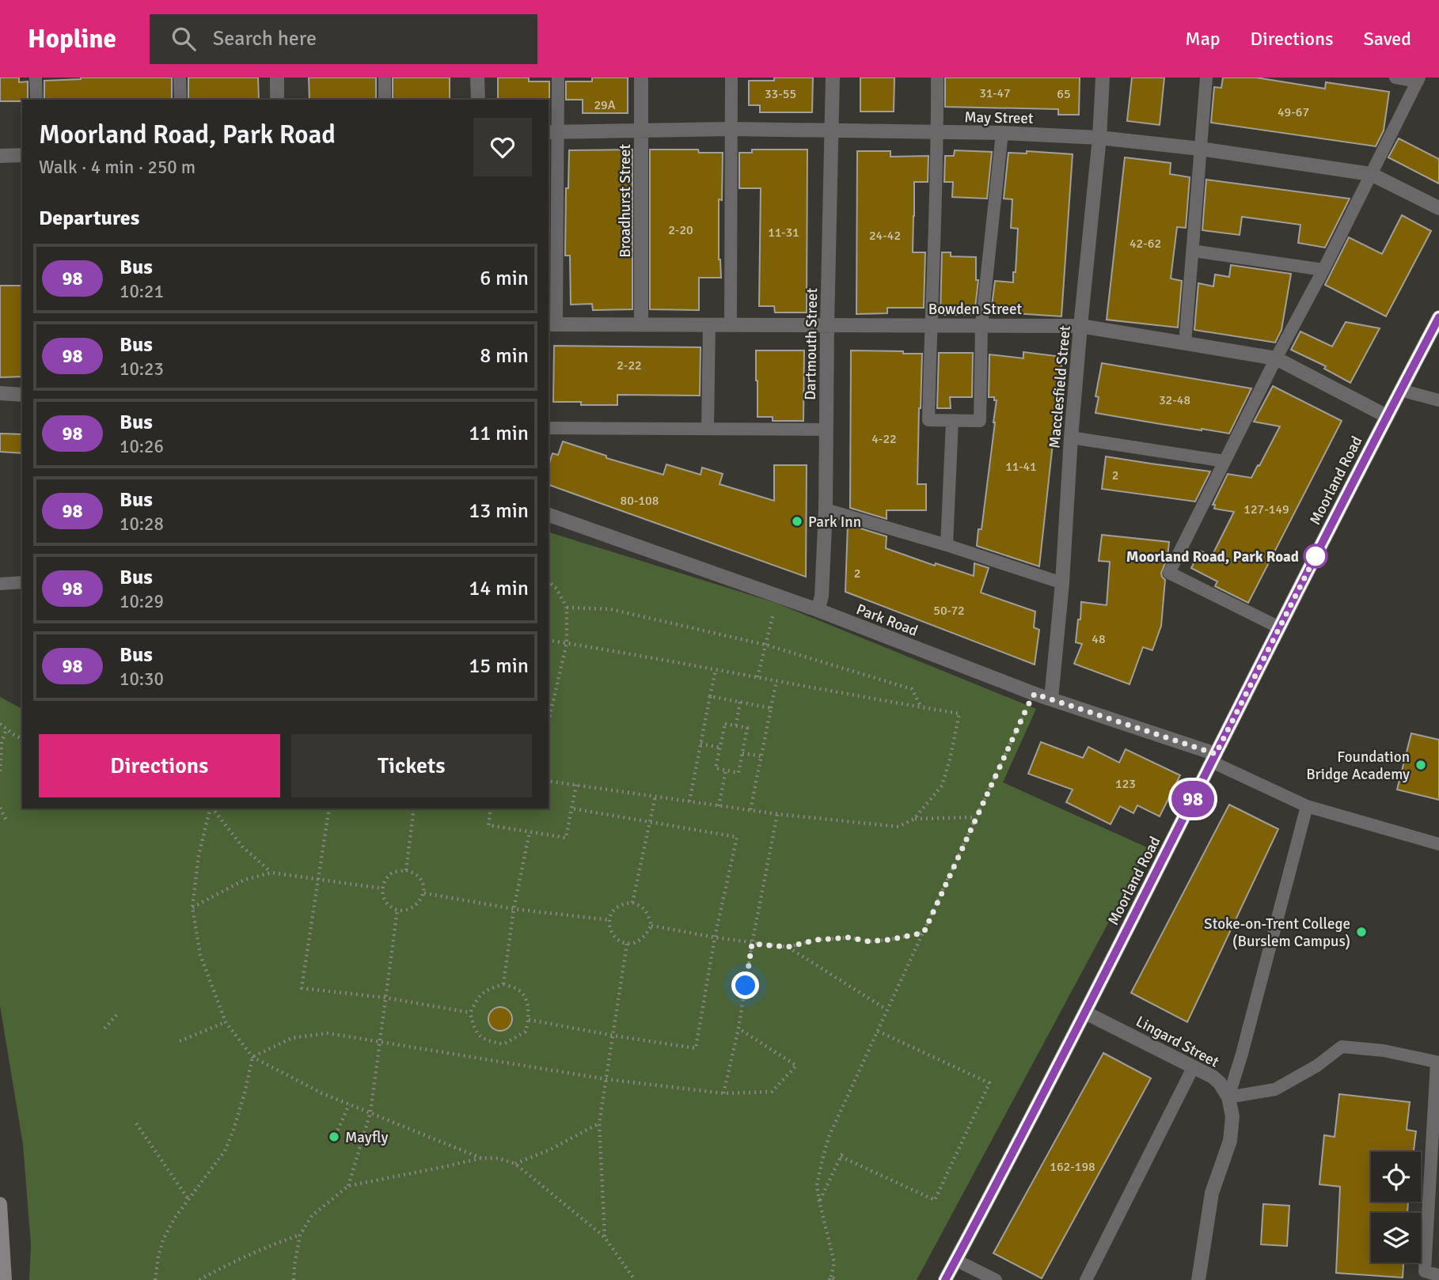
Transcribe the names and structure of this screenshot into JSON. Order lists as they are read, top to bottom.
{
  "streets": {
    "main road": ["Moorland Road"],
    "street": [
      "May Street",
      "Broadhurst Street",
      "Bowden Street",
      "Dartmouth Street",
      "Macclesfield Street",
      "Park Road",
      "Lingard Street"
    ]
  },
  "crossings": [
    ["May Street", "Broadhurst Street"],
    ["May Street", "Dartmouth Street"],
    ["May Street", "Macclesfield Street"],
    ["Broadhurst Street", "Bowden Street"],
    ["Bowden Street", "Dartmouth Street"],
    ["Bowden Street", "Macclesfield Street"],
    ["Bowden Street", "Moorland Road"],
    ["Dartmouth Street", "Park Road"],
    ["Macclesfield Street", "Park Road"],
    ["Moorland Road", "Park Road"],
    ["Moorland Road", "Lingard Street"]
  ],
  "places": [
    "Park Inn",
    "Moorland Road, Park Road",
    "Foundation Bridge Academy",
    "Stoke-on-Trent College (Burslem Campus)",
    "Mayfly"
  ],
  "lines": ["bus line 98"],
  "house_numbers": [
    "31-47",
    "33-55",
    "65",
    "29A",
    "49-67",
    "2-20",
    "11-31",
    "24-42",
    "42-62",
    "2-22",
    "32-48",
    "4-22",
    "11-41",
    "2",
    "80-108",
    "127-149",
    "2",
    "50-72",
    "48",
    "123",
    "162-198"
  ],
  "page": {
    "header": "Hopline",
    "search": "Search here",
    "nav": ["Map", "Directions", "Saved"],
    "on_map": "98",
    "heading": [
      ["Moorland Road, Park Road", "Walk · 4 min · 250 m"],
      "Departures"
    ],
    "list": [
      {
        "mark": "98",
        "name": "Bus",
        "note": "10:21",
        "value": "6 min"
      },
      {
        "mark": "98",
        "name": "Bus",
        "note": "10:23",
        "value": "8 min"
      },
      {
        "mark": "98",
        "name": "Bus",
        "note": "10:26",
        "value": "11 min"
      },
      {
        "mark": "98",
        "name": "Bus",
        "note": "10:28",
        "value": "13 min"
      },
      {
        "mark": "98",
        "name": "Bus",
        "note": "10:29",
        "value": "14 min"
      },
      {
        "mark": "98",
        "name": "Bus",
        "note": "10:30",
        "value": "15 min"
      }
    ],
    "buttons": ["Directions", "Tickets"]
  }
}
